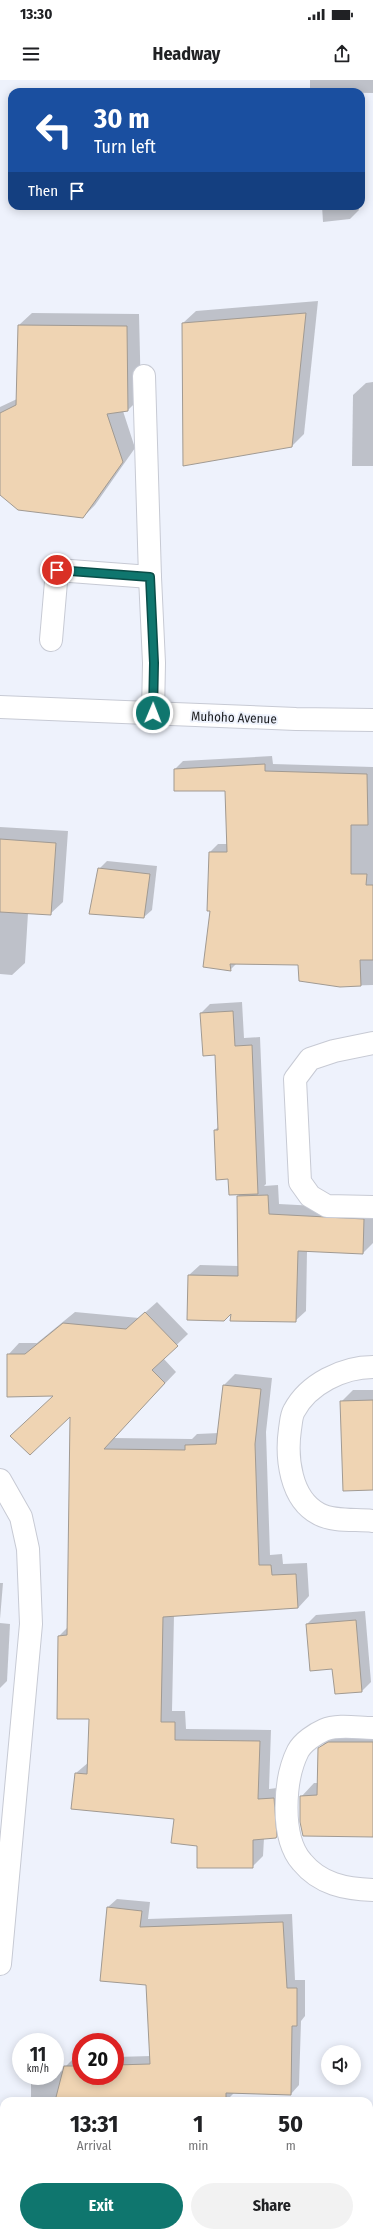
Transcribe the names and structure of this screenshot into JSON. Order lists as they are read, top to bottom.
{
  "streets": {
    "street": ["Muhoho Avenue"]
  },
  "page": {
    "status": "13:30",
    "header": "Headway",
    "turn": ["30 m", "Turn left"],
    "then": "Then",
    "speed": "11 km/h",
    "limit": "20",
    "eta": [
      "13:31",
      "Arrival",
      "1",
      "min",
      "50",
      "m"
    ],
    "buttons": ["Exit", "Share"]
  }
}
